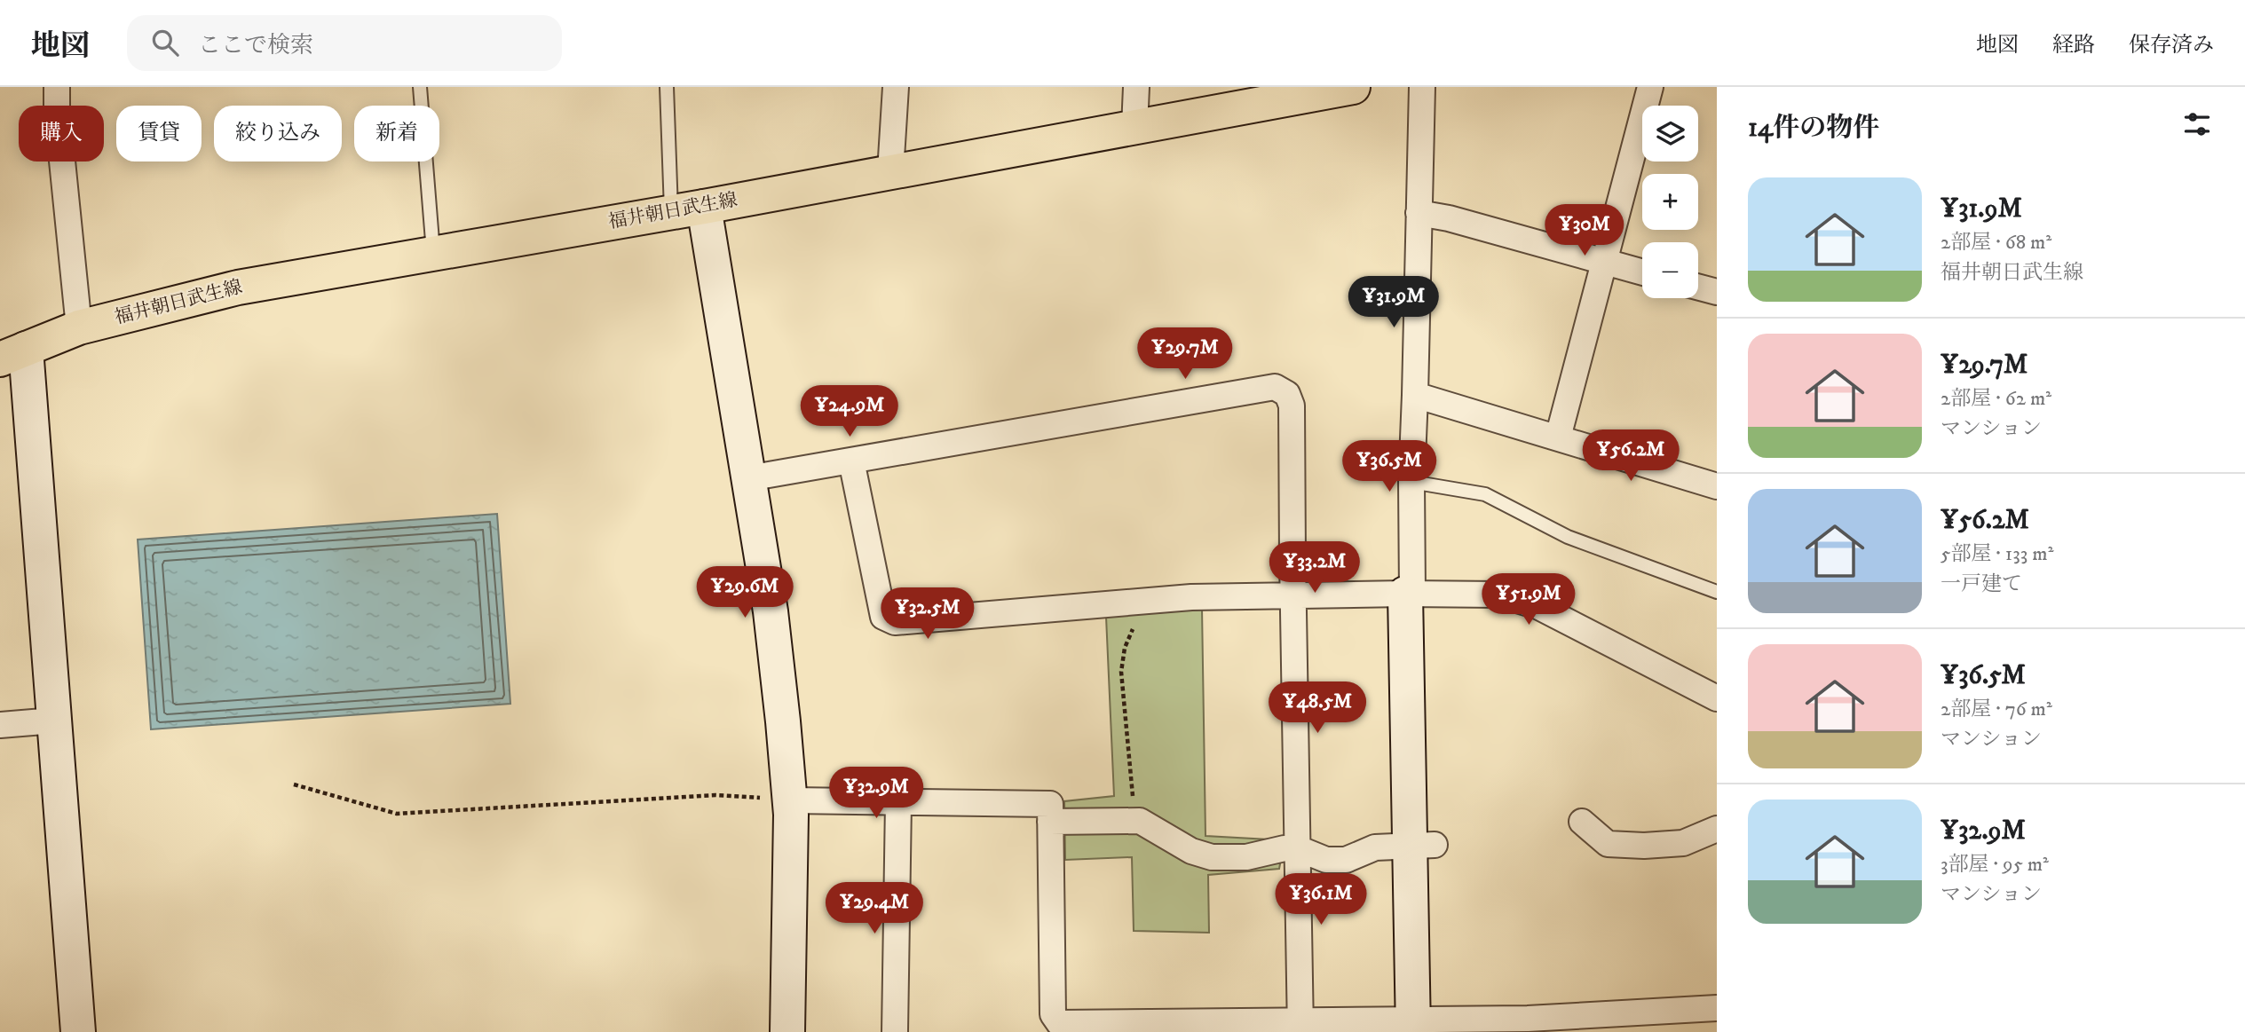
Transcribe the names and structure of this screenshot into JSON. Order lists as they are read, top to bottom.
{
  "streets": {
    "main road": ["福井朝日武生線"]
  },
  "page": {
    "header": "地図",
    "search": "ここで検索",
    "nav": ["地図", "経路", "保存済み"],
    "heading": "14件の物件",
    "map_buttons": ["+", "−"],
    "chip": [
      "購入",
      "賃貸",
      "絞り込み",
      "新着"
    ],
    "list": [
      {
        "name": "¥31.9M",
        "note": "2部屋 · 68 m² · 福井朝日武生線"
      },
      {
        "name": "¥29.7M",
        "note": "2部屋 · 62 m² · マンション"
      },
      {
        "name": "¥56.2M",
        "note": "5部屋 · 133 m² · 一戸建て"
      },
      {
        "name": "¥36.5M",
        "note": "2部屋 · 76 m² · マンション"
      },
      {
        "name": "¥32.9M",
        "note": "3部屋 · 95 m² · マンション"
      }
    ],
    "price": [
      "¥30M",
      "¥31.9M",
      "¥29.7M",
      "¥24.9M",
      "¥56.2M",
      "¥36.5M",
      "¥33.2M",
      "¥29.6M",
      "¥51.9M",
      "¥32.5M",
      "¥48.5M",
      "¥32.9M",
      "¥36.1M",
      "¥29.4M"
    ]
  }
}
